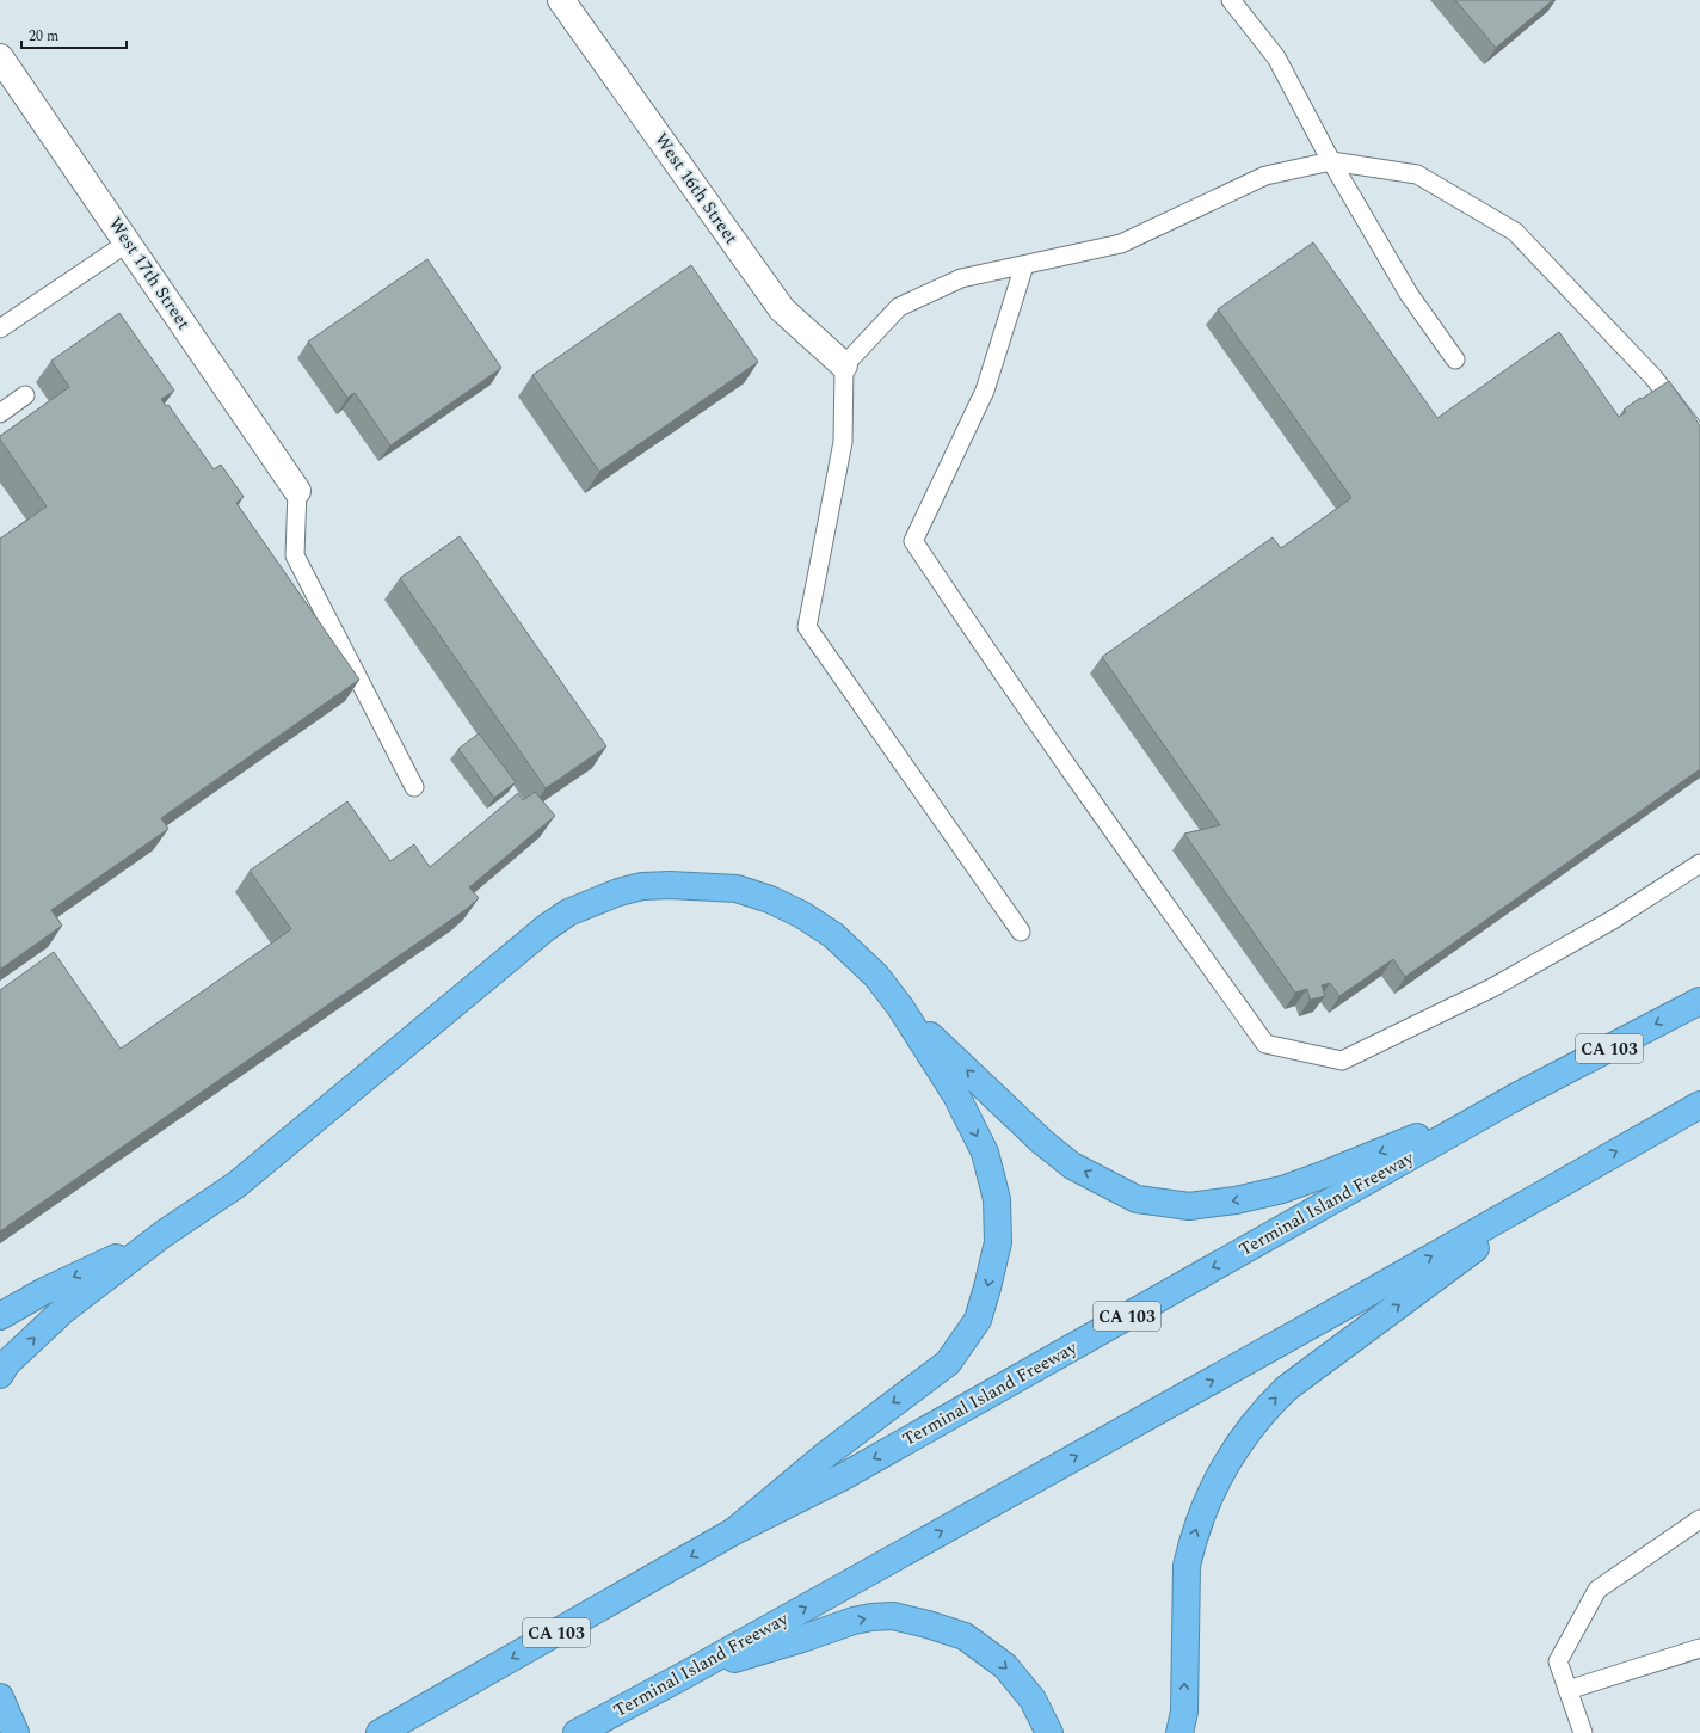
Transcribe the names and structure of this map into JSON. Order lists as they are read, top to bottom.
{
  "streets": {
    "highway": ["CA 103", "Terminal Island Freeway"],
    "street": ["West 16th Street", "West 17th Street"]
  },
  "scale_bar": "20 m"
}
